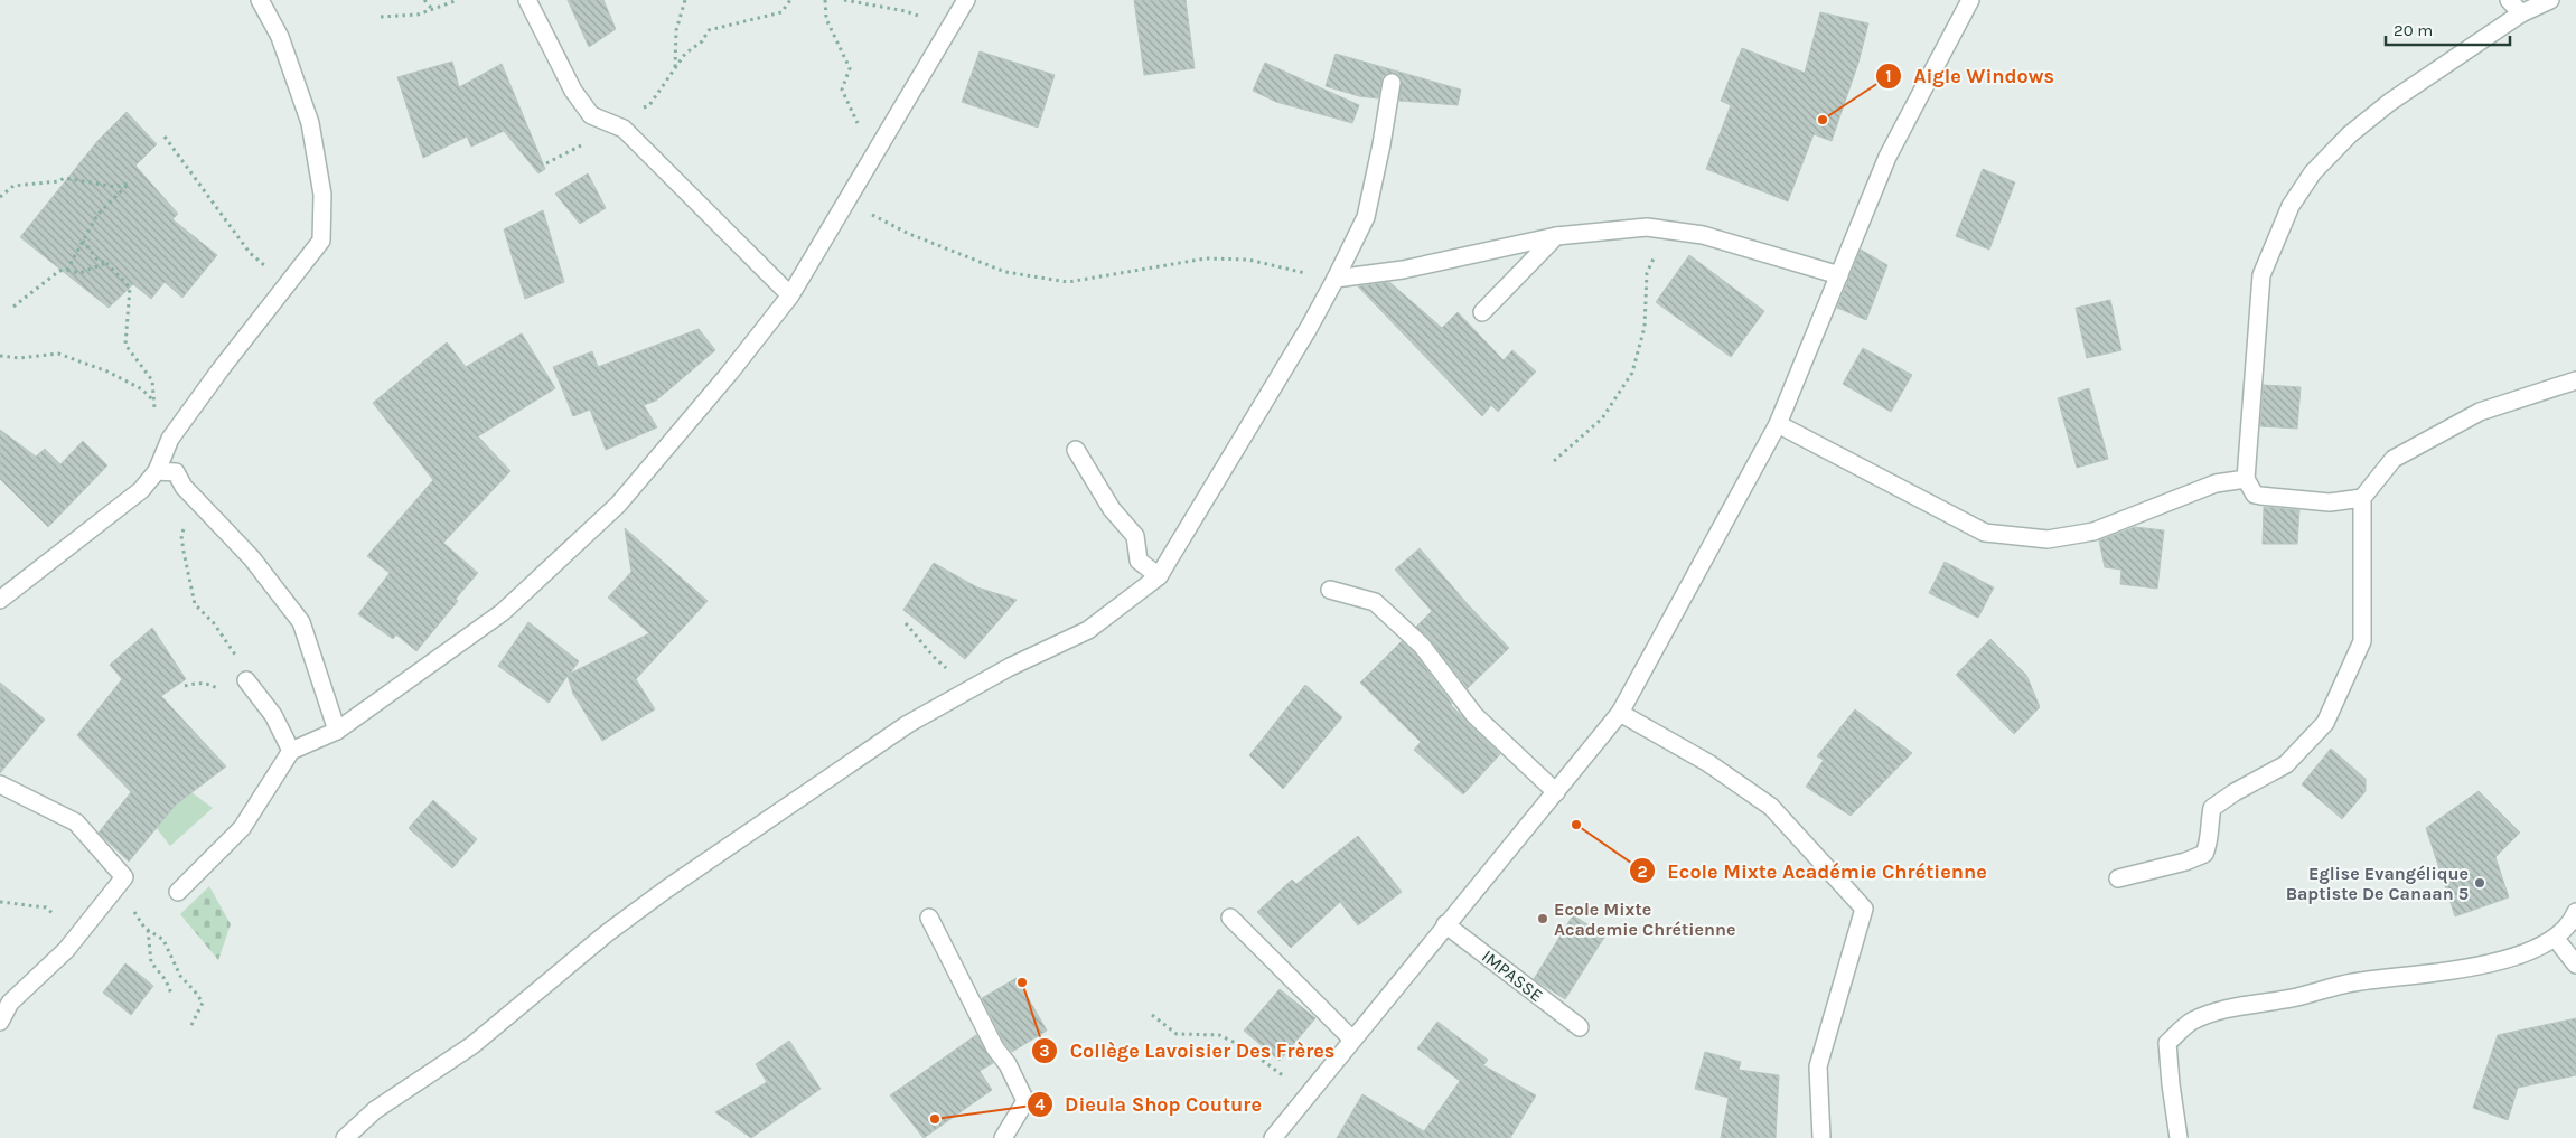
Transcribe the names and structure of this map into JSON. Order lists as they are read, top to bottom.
{
  "streets": {
    "street": ["IMPASSE"]
  },
  "places": [
    "Aigle Windows",
    "Ecole Mixte Académie Chrétienne",
    "Eglise Evangélique Baptiste De Canaan 5",
    "Ecole Mixte Academie Chrétienne",
    "Collège Lavoisier Des Frères",
    "Dieula Shop Couture"
  ],
  "scale_bar": "20 m"
}
